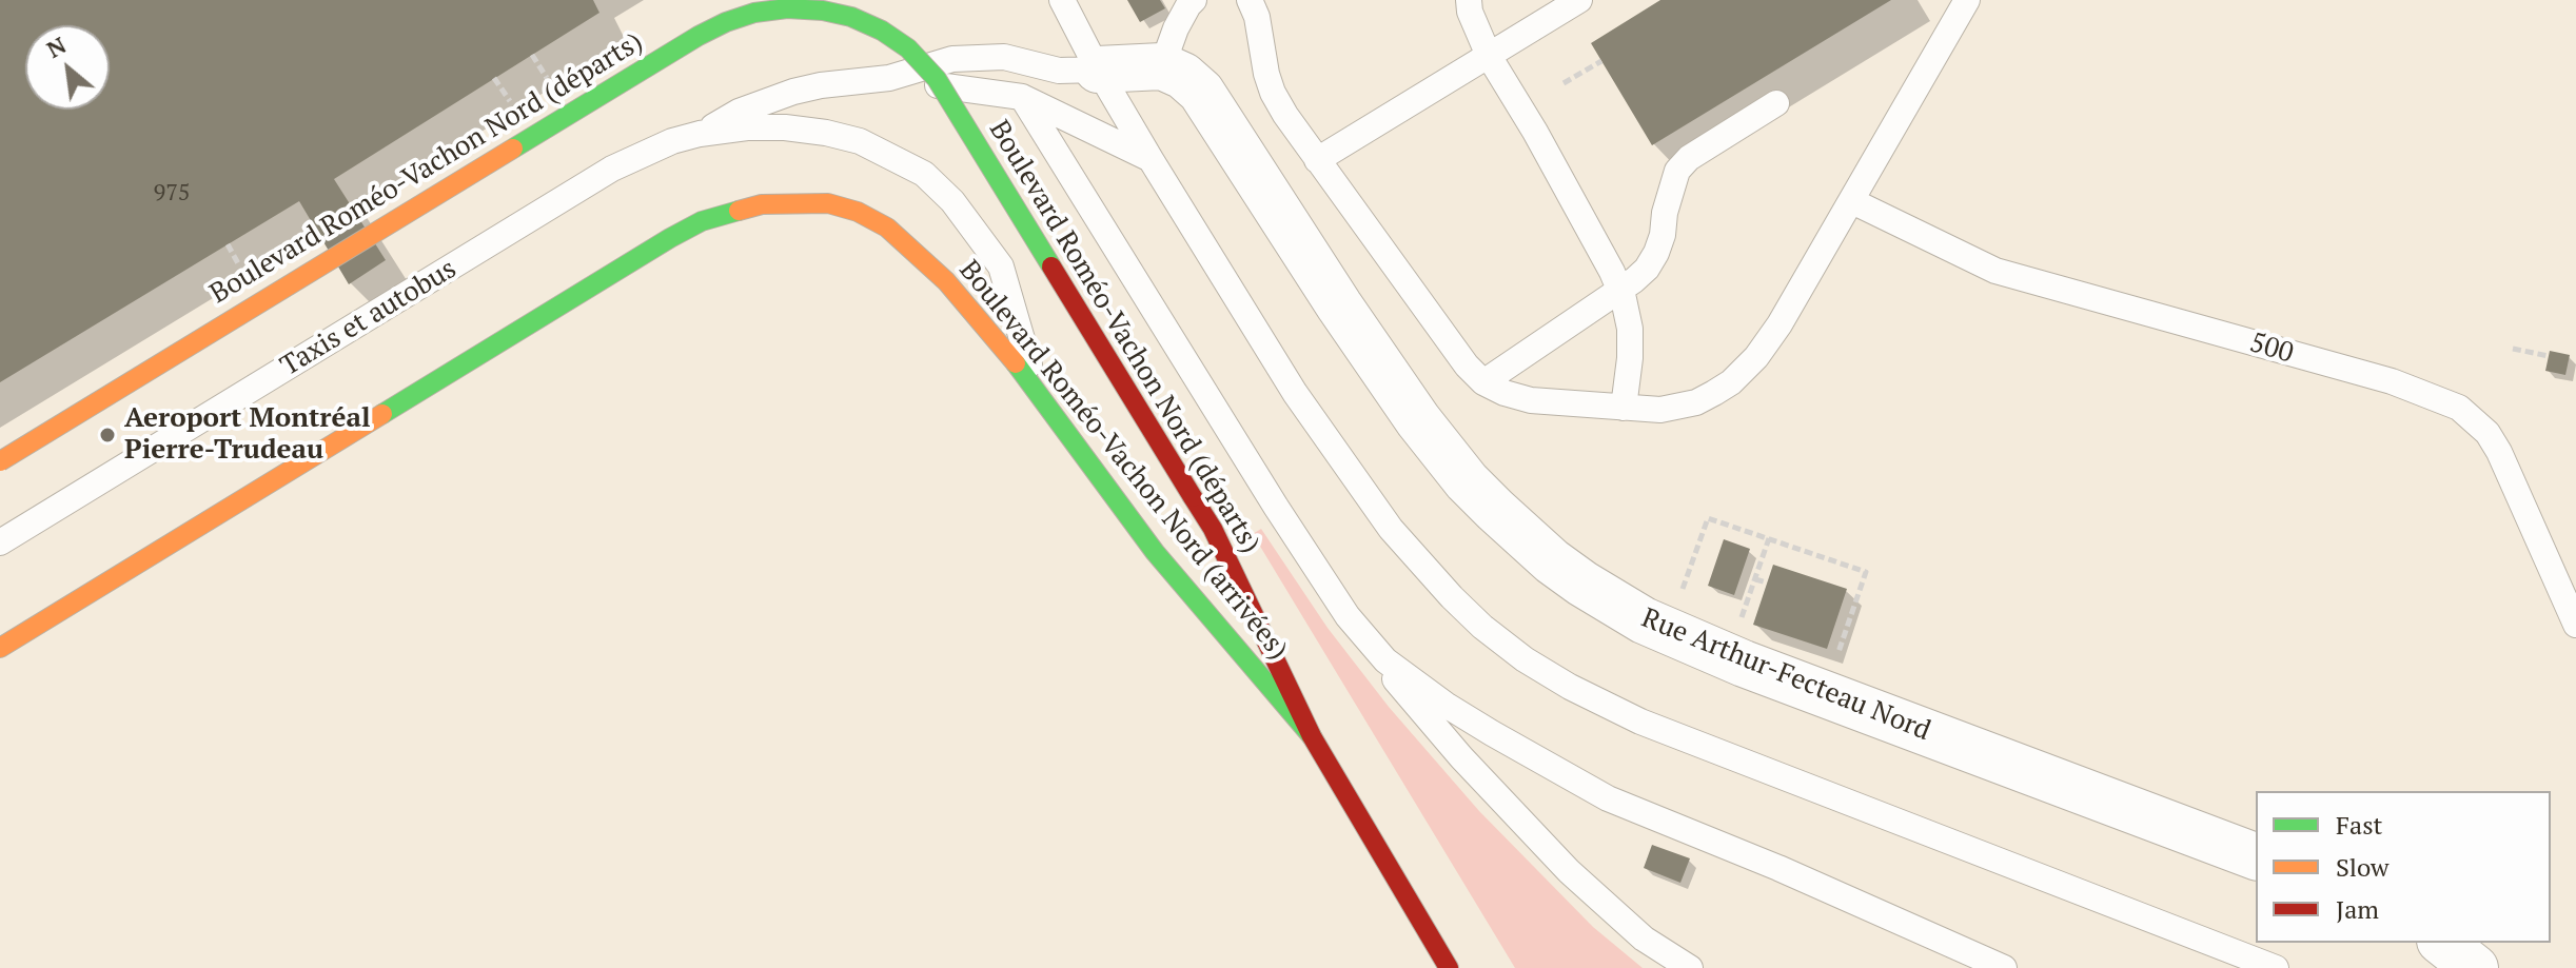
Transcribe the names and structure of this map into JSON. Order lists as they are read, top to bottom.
{
  "streets": {
    "street": ["Boulevard Roméo-Vachon Nord (départs)", "Boulevard Roméo-Vachon Nord (arrivées)", "Rue Arthur-Fecteau Nord"],
    "lane": ["Taxis et autobus", "500"]
  },
  "crossings": [
    ["Boulevard Roméo-Vachon Nord (départs)", "Boulevard Roméo-Vachon Nord (arrivées)"],
    ["Taxis et autobus", "Boulevard Roméo-Vachon Nord (arrivées)"]
  ],
  "places": ["Aeroport Montréal Pierre-Trudeau"],
  "house_numbers": ["975"],
  "legend": ["Fast", "Slow", "Jam"],
  "north": "top left"
}
